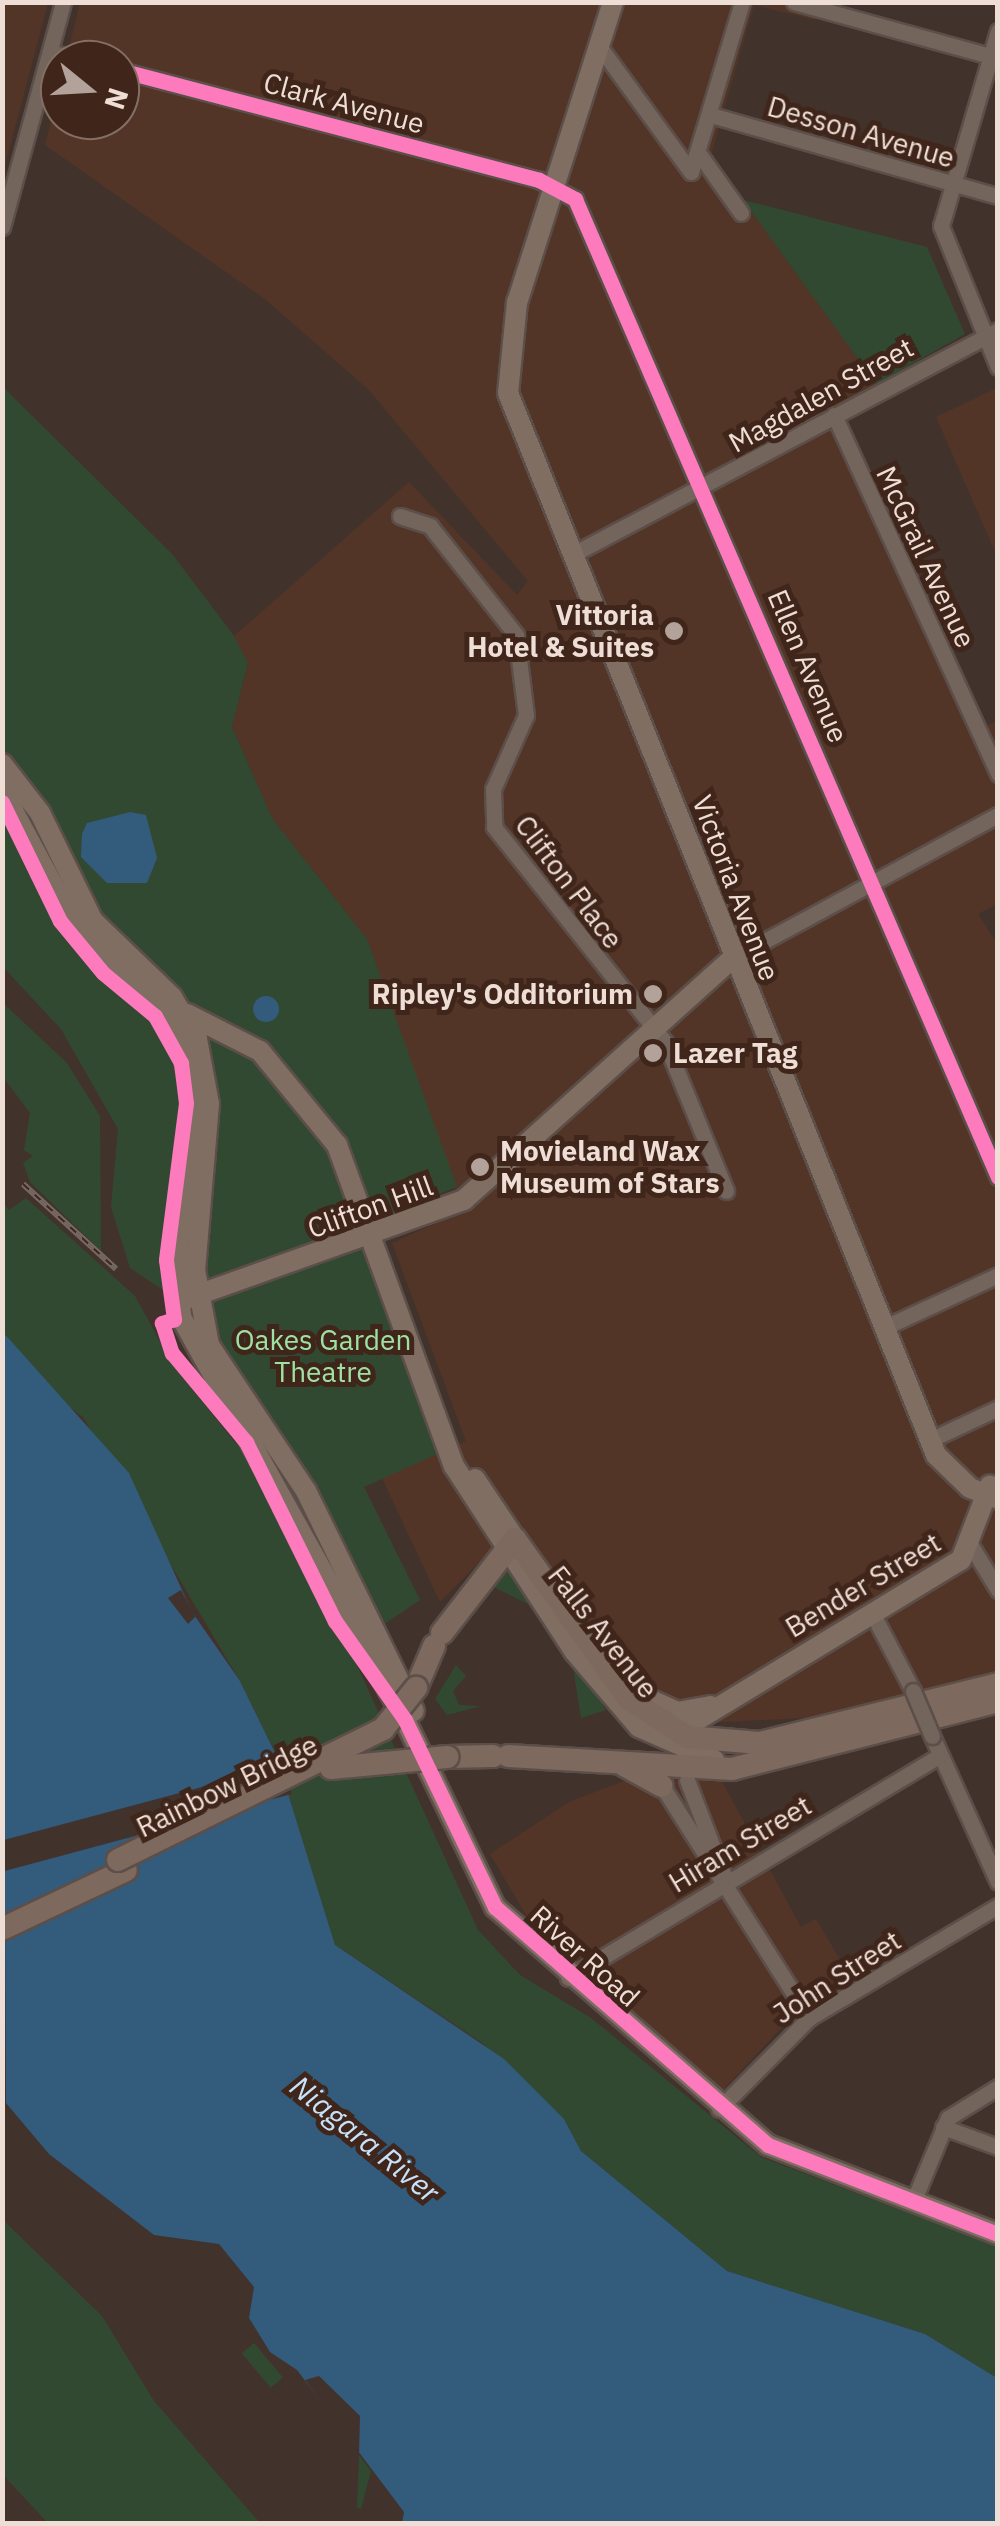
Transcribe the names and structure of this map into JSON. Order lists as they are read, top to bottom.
{
  "streets": {
    "highway": ["Falls Avenue", "Rainbow Bridge"],
    "main road": [
      "Victoria Avenue",
      "Clifton Hill",
      "Bender Street",
      "River Road"
    ],
    "street": [
      "Clark Avenue",
      "Desson Avenue",
      "Magdalen Street",
      "McGrail Avenue",
      "Ellen Avenue",
      "Clifton Place",
      "Hiram Street",
      "John Street"
    ]
  },
  "crossings": [
    ["Clark Avenue", "Ellen Avenue"],
    ["Clark Avenue", "Victoria Avenue"],
    ["Magdalen Street", "McGrail Avenue"],
    ["Magdalen Street", "Ellen Avenue"],
    ["Magdalen Street", "Victoria Avenue"],
    ["Ellen Avenue", "Victoria Avenue"],
    ["Clifton Place", "Clifton Hill"],
    ["Victoria Avenue", "Clifton Hill"],
    ["Victoria Avenue", "Bender Street"],
    ["Clifton Hill", "Falls Avenue"],
    ["Clifton Hill", "River Road"],
    ["Bender Street", "Falls Avenue"],
    ["Falls Avenue", "Rainbow Bridge"],
    ["Hiram Street", "River Road"],
    ["River Road", "John Street"]
  ],
  "water": ["Niagara River"],
  "parks": ["Oakes Garden Theatre"],
  "places": [
    "Vittoria Hotel & Suites",
    "Ripley's Odditorium",
    "Lazer Tag",
    "Movieland Wax Museum of Stars"
  ],
  "north": "right"
}
